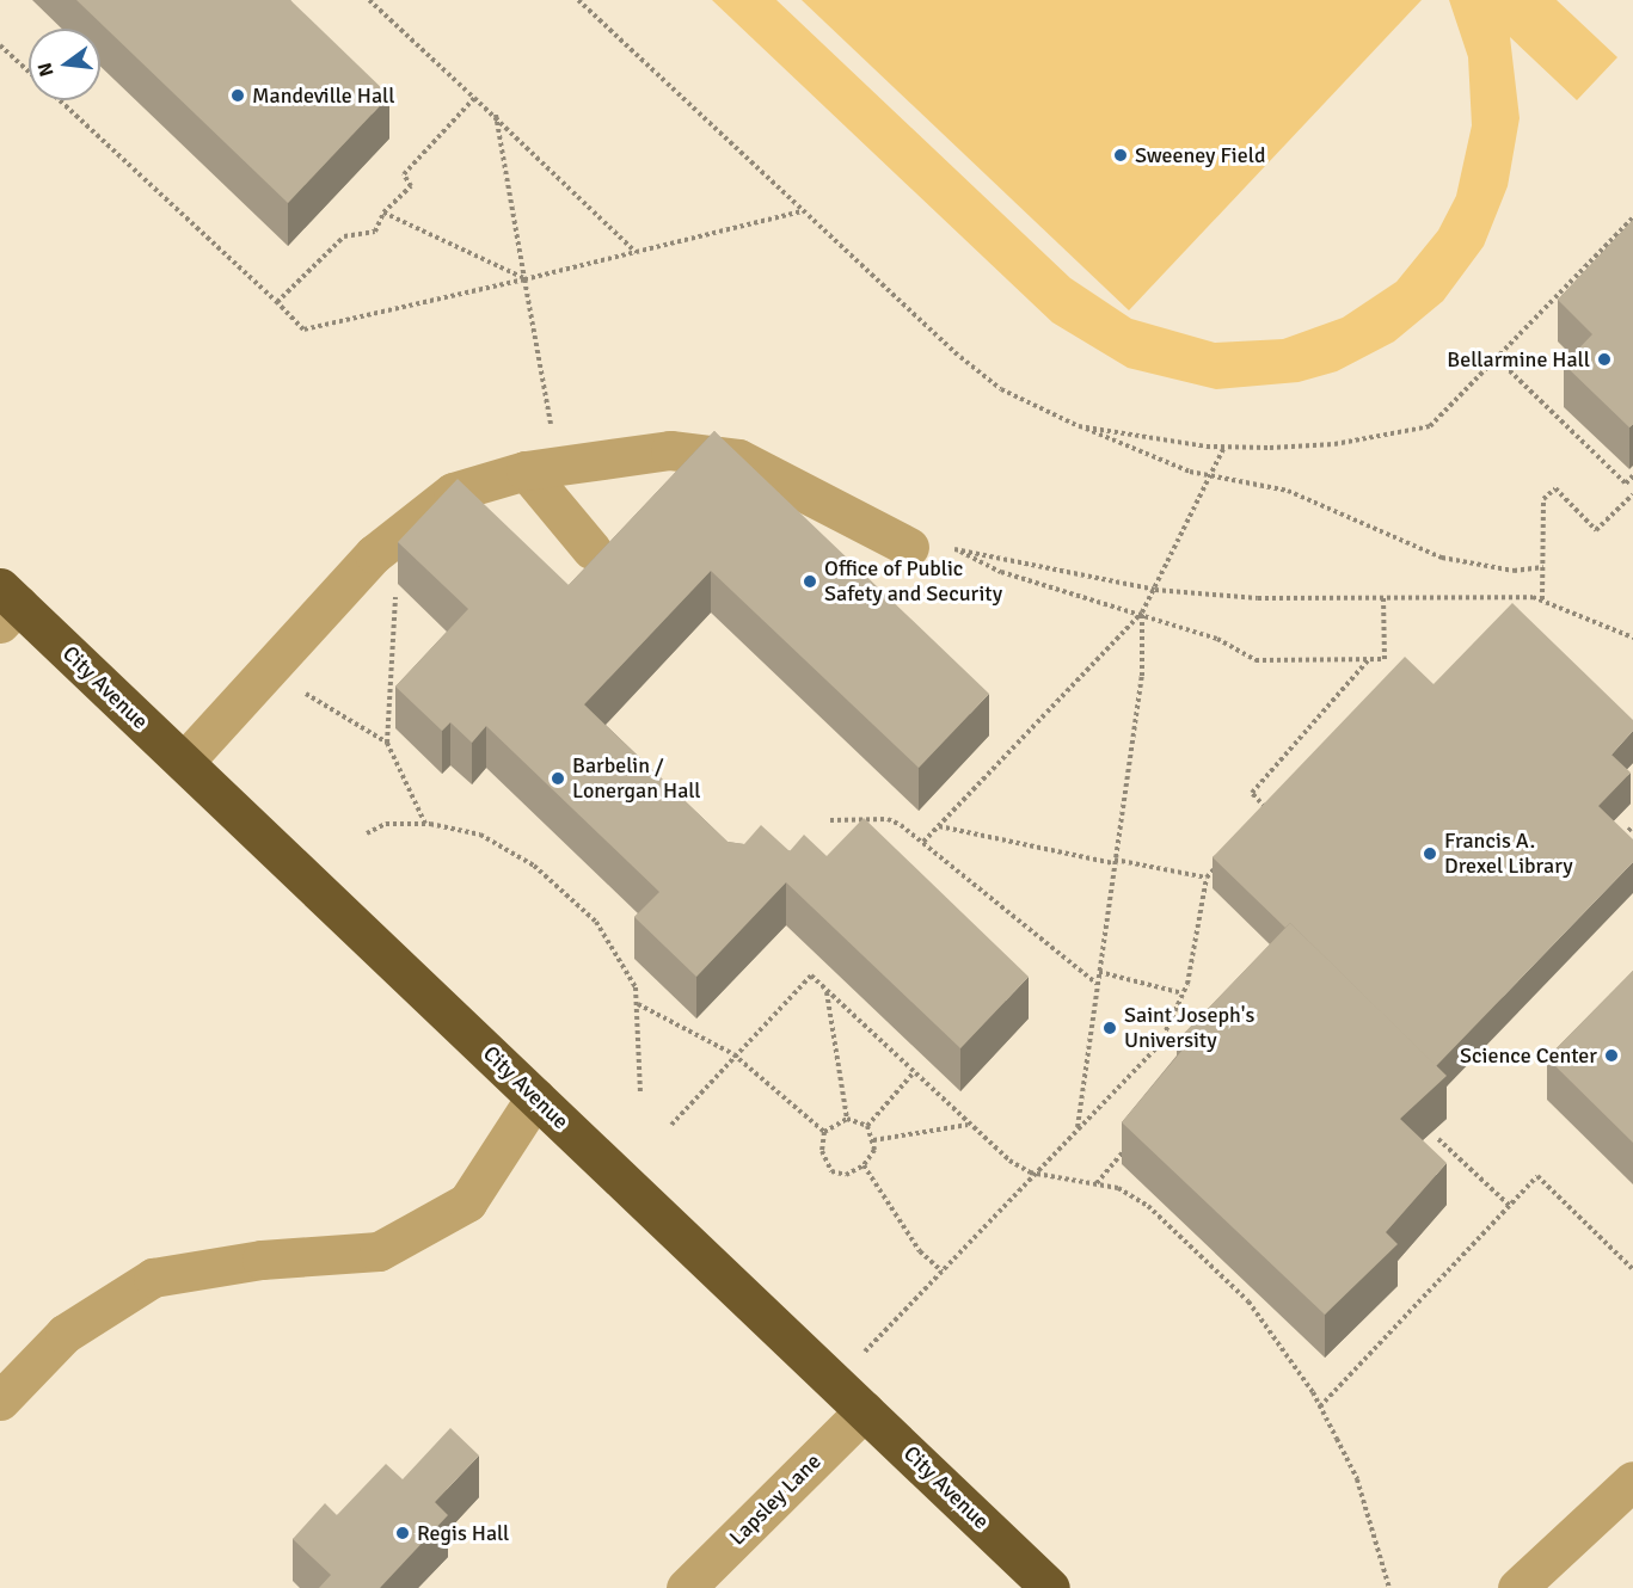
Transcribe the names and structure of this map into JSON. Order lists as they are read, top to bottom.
{
  "streets": {
    "highway": ["City Avenue"],
    "street": ["Lapsley Lane"]
  },
  "crossings": [
    ["City Avenue", "Lapsley Lane"]
  ],
  "places": [
    "Mandeville Hall",
    "Sweeney Field",
    "Bellarmine Hall",
    "Office of Public Safety and Security",
    "Barbelin / Lonergan Hall",
    "Francis A. Drexel Library",
    "Saint Joseph's University",
    "Science Center",
    "Regis Hall"
  ],
  "north": "left"
}
